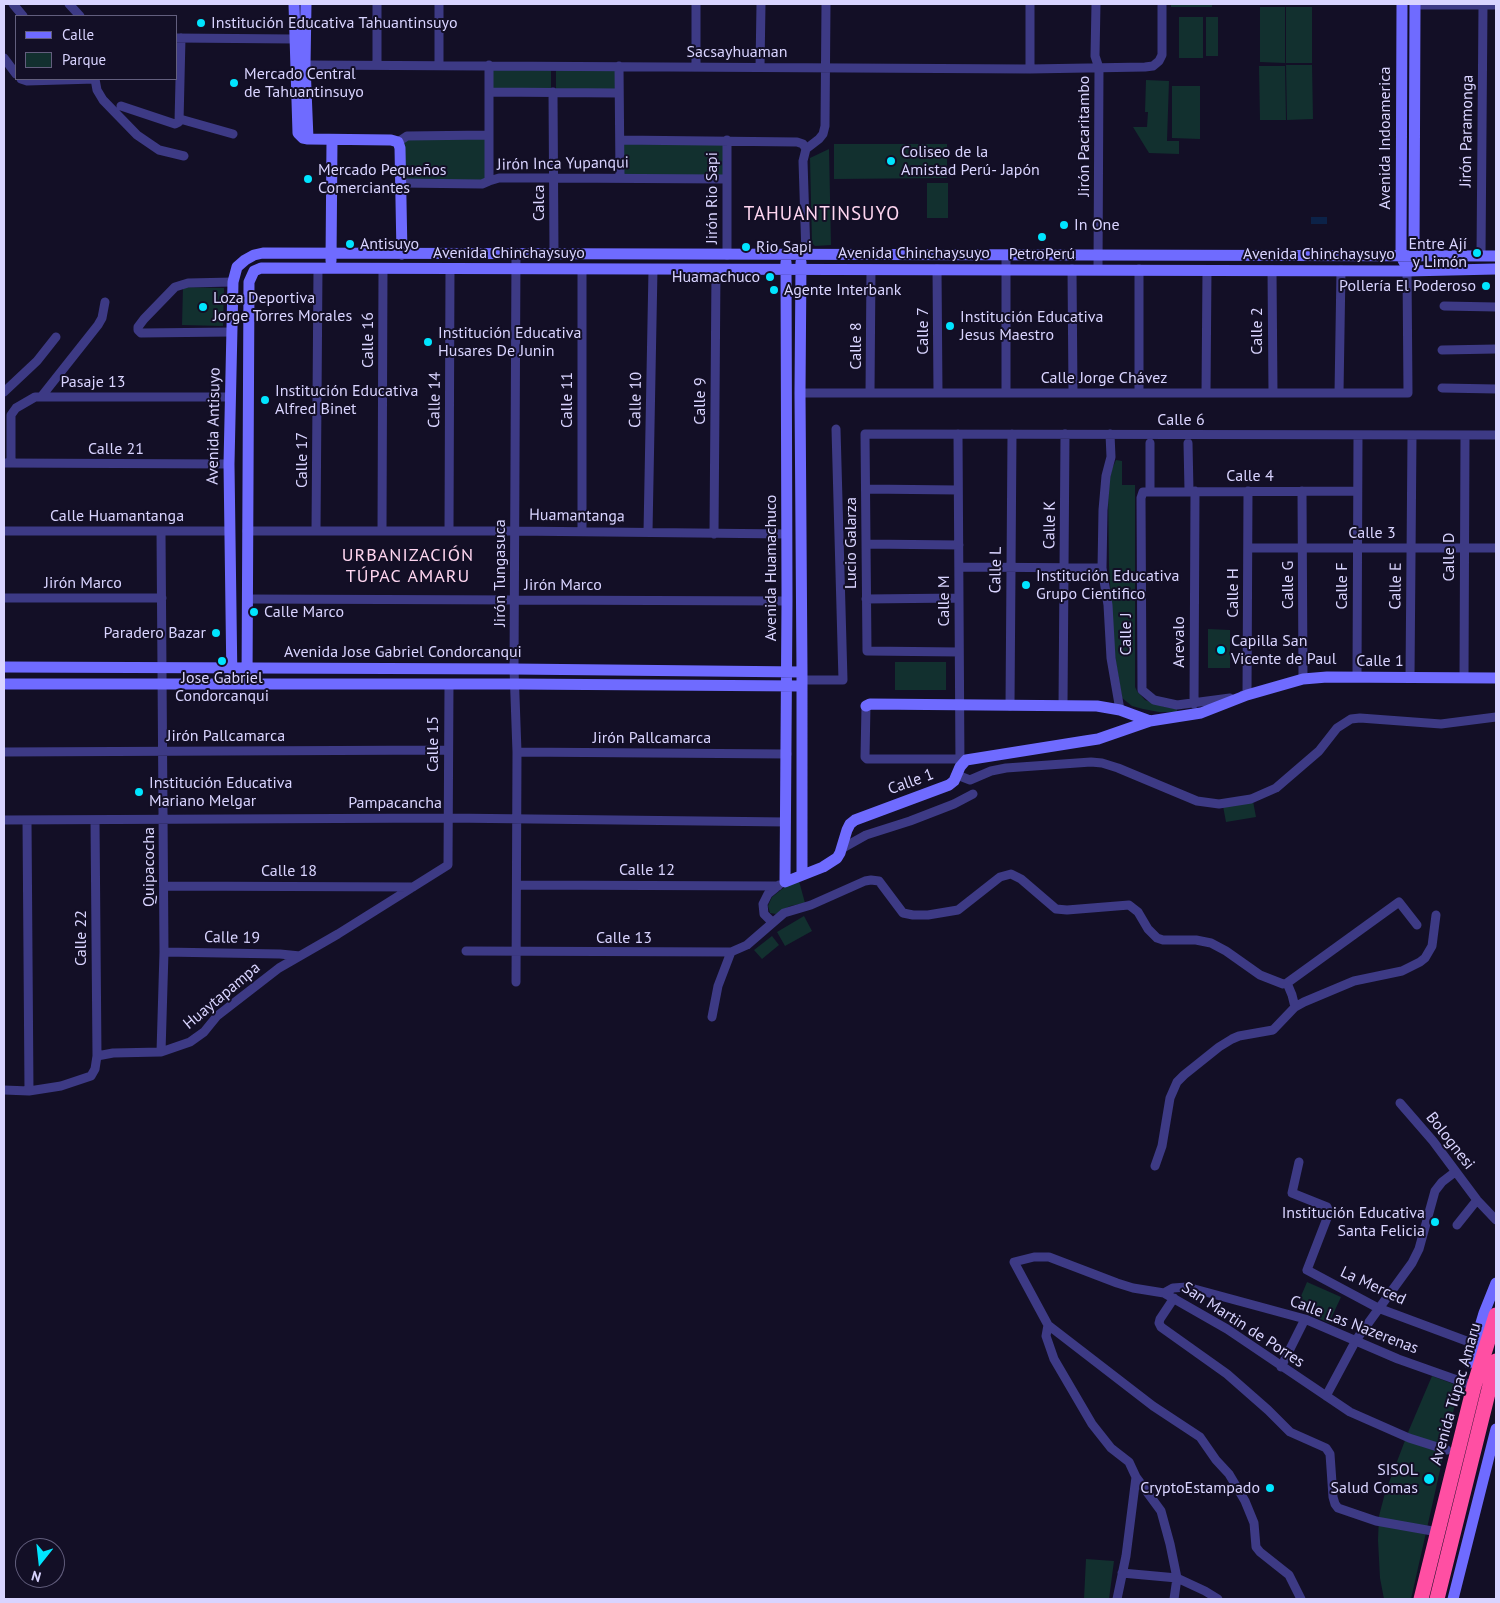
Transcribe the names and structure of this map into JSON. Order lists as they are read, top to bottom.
{
  "streets": {
    "highway": ["Avenida Túpac Amaru"],
    "street": [
      "Sacsayhuaman",
      "Jirón Paramonga",
      "Jirón Pacaritambo",
      "Avenida Indoamerica",
      "Jirón Inca Yupanqui",
      "Jirón Rio Sapi",
      "Calca",
      "Avenida Chinchaysuyo",
      "Calle 7",
      "Calle 2",
      "Calle 16",
      "Calle 8",
      "Calle Jorge Chávez",
      "Pasaje 13",
      "Calle 14",
      "Calle 11",
      "Calle 10",
      "Calle 9",
      "Calle 6",
      "Avenida Antisuyo",
      "Calle 21",
      "Calle 17",
      "Calle 4",
      "Calle Huamantanga",
      "Huamantanga",
      "Calle K",
      "Calle 3",
      "Lucio Galarza",
      "Calle D",
      "Avenida Huamachuco",
      "Calle L",
      "Jirón Tungasuca",
      "Jirón Marco",
      "Calle G",
      "Calle F",
      "Calle E",
      "Calle H",
      "Calle M",
      "Calle J",
      "Arevalo",
      "Avenida Jose Gabriel Condorcanqui",
      "Calle 1",
      "Jirón Pallcamarca",
      "Calle 15",
      "Pampacancha",
      "Quipacocha",
      "Calle 12",
      "Calle 18",
      "Calle 22",
      "Calle 19",
      "Calle 13",
      "Huaytapampa",
      "Bolognesi",
      "La Merced",
      "San Martin de Porres",
      "Calle Las Nazerenas"
    ]
  },
  "crossings": [
    ["Sacsayhuaman", "Jirón Pacaritambo"],
    ["Jirón Paramonga", "Avenida Chinchaysuyo"],
    ["Jirón Pacaritambo", "Avenida Chinchaysuyo"],
    ["Avenida Indoamerica", "Avenida Chinchaysuyo"],
    ["Avenida Indoamerica", "Calle Jorge Chávez"],
    ["Jirón Inca Yupanqui", "Jirón Rio Sapi"],
    ["Jirón Inca Yupanqui", "Calca"],
    ["Jirón Rio Sapi", "Avenida Chinchaysuyo"],
    ["Calca", "Avenida Chinchaysuyo"],
    ["Avenida Chinchaysuyo", "Calle 7"],
    ["Avenida Chinchaysuyo", "Calle 2"],
    ["Avenida Chinchaysuyo", "Calle 16"],
    ["Avenida Chinchaysuyo", "Calle 8"],
    ["Avenida Chinchaysuyo", "Calle 14"],
    ["Avenida Chinchaysuyo", "Calle 11"],
    ["Avenida Chinchaysuyo", "Calle 10"],
    ["Avenida Chinchaysuyo", "Calle 9"],
    ["Avenida Chinchaysuyo", "Avenida Antisuyo"],
    ["Avenida Chinchaysuyo", "Avenida Huamachuco"],
    ["Avenida Chinchaysuyo", "Jirón Tungasuca"],
    ["Calle 7", "Calle Jorge Chávez"],
    ["Calle 2", "Calle Jorge Chávez"],
    ["Calle 16", "Huamantanga"],
    ["Calle 8", "Calle Jorge Chávez"],
    ["Calle Jorge Chávez", "Avenida Huamachuco"],
    ["Pasaje 13", "Avenida Antisuyo"],
    ["Pasaje 13", "Calle 21"],
    ["Calle 14", "Huamantanga"],
    ["Calle 11", "Huamantanga"],
    ["Calle 10", "Huamantanga"],
    ["Calle 9", "Huamantanga"],
    ["Calle 6", "Calle K"],
    ["Calle 6", "Lucio Galarza"],
    ["Calle 6", "Calle D"],
    ["Calle 6", "Calle L"],
    ["Calle 6", "Calle F"],
    ["Calle 6", "Calle E"],
    ["Calle 6", "Calle M"],
    ["Avenida Antisuyo", "Calle 21"],
    ["Avenida Antisuyo", "Calle 17"],
    ["Avenida Antisuyo", "Calle Huamantanga"],
    ["Avenida Antisuyo", "Huamantanga"],
    ["Avenida Antisuyo", "Jirón Marco"],
    ["Avenida Antisuyo", "Avenida Jose Gabriel Condorcanqui"],
    ["Calle 17", "Huamantanga"],
    ["Calle 4", "Calle G"],
    ["Calle 4", "Calle F"],
    ["Calle 4", "Calle H"],
    ["Calle 4", "Calle J"],
    ["Calle 4", "Arevalo"],
    ["Calle Huamantanga", "Quipacocha"],
    ["Huamantanga", "Avenida Huamachuco"],
    ["Huamantanga", "Jirón Tungasuca"],
    ["Calle K", "Calle 1"],
    ["Calle 3", "Calle D"],
    ["Calle 3", "Calle G"],
    ["Calle 3", "Calle F"],
    ["Calle 3", "Calle E"],
    ["Calle 3", "Calle H"],
    ["Lucio Galarza", "Calle M"],
    ["Calle D", "Calle 1"],
    ["Avenida Huamachuco", "Jirón Marco"],
    ["Avenida Huamachuco", "Avenida Jose Gabriel Condorcanqui"],
    ["Avenida Huamachuco", "Calle 1"],
    ["Avenida Huamachuco", "Jirón Pallcamarca"],
    ["Avenida Huamachuco", "Pampacancha"],
    ["Avenida Huamachuco", "Calle 12"],
    ["Calle L", "Calle 1"],
    ["Jirón Tungasuca", "Jirón Marco"],
    ["Jirón Tungasuca", "Avenida Jose Gabriel Condorcanqui"],
    ["Jirón Tungasuca", "Jirón Pallcamarca"],
    ["Jirón Tungasuca", "Pampacancha"],
    ["Jirón Tungasuca", "Calle 12"],
    ["Jirón Tungasuca", "Calle 13"],
    ["Jirón Marco", "Quipacocha"],
    ["Calle G", "Calle 1"],
    ["Calle F", "Calle 1"],
    ["Calle E", "Calle 1"],
    ["Calle H", "Calle 1"],
    ["Calle M", "Calle 1"],
    ["Calle J", "Arevalo"],
    ["Avenida Jose Gabriel Condorcanqui", "Calle 15"],
    ["Avenida Jose Gabriel Condorcanqui", "Quipacocha"],
    ["Calle 1", "Calle 12"],
    ["Jirón Pallcamarca", "Calle 15"],
    ["Jirón Pallcamarca", "Quipacocha"],
    ["Calle 15", "Pampacancha"],
    ["Calle 15", "Huaytapampa"],
    ["Pampacancha", "Quipacocha"],
    ["Pampacancha", "Calle 22"],
    ["Quipacocha", "Calle 18"],
    ["Quipacocha", "Calle 19"],
    ["Quipacocha", "Huaytapampa"],
    ["Calle 18", "Huaytapampa"],
    ["Calle 22", "Huaytapampa"],
    ["Calle 19", "Huaytapampa"],
    ["La Merced", "Avenida Túpac Amaru"],
    ["San Martin de Porres", "Calle Las Nazerenas"],
    ["Calle Las Nazerenas", "Avenida Túpac Amaru"]
  ],
  "districts": ["TAHUANTINSUYO", "URBANIZACIÓN TÚPAC AMARU"],
  "places": [
    "Institución Educativa Tahuantinsuyo",
    "Mercado Central de Tahuantinsuyo",
    "Coliseo de la Amistad Perú- Japón",
    "Mercado Pequeños Comerciantes",
    "In One",
    "PetroPerú",
    "Antisuyo",
    "Rio Sapi",
    "Entre Ají y Limón",
    "Huamachuco",
    "Pollería El Poderoso",
    "Agente Interbank",
    "Loza Deportiva Jorge Torres Morales",
    "Institución Educativa Jesus Maestro",
    "Institución Educativa Husares De Junin",
    "Institución Educativa Alfred Binet",
    "Institución Educativa Grupo Cientifico",
    "Calle Marco",
    "Paradero Bazar",
    "Capilla San Vicente de Paul",
    "Jose Gabriel Condorcanqui",
    "Institución Educativa Mariano Melgar",
    "Institución Educativa Santa Felicia",
    "SISOL Salud Comas",
    "CryptoEstampado"
  ],
  "legend": ["Calle", "Parque"],
  "north": "bottom"
}
